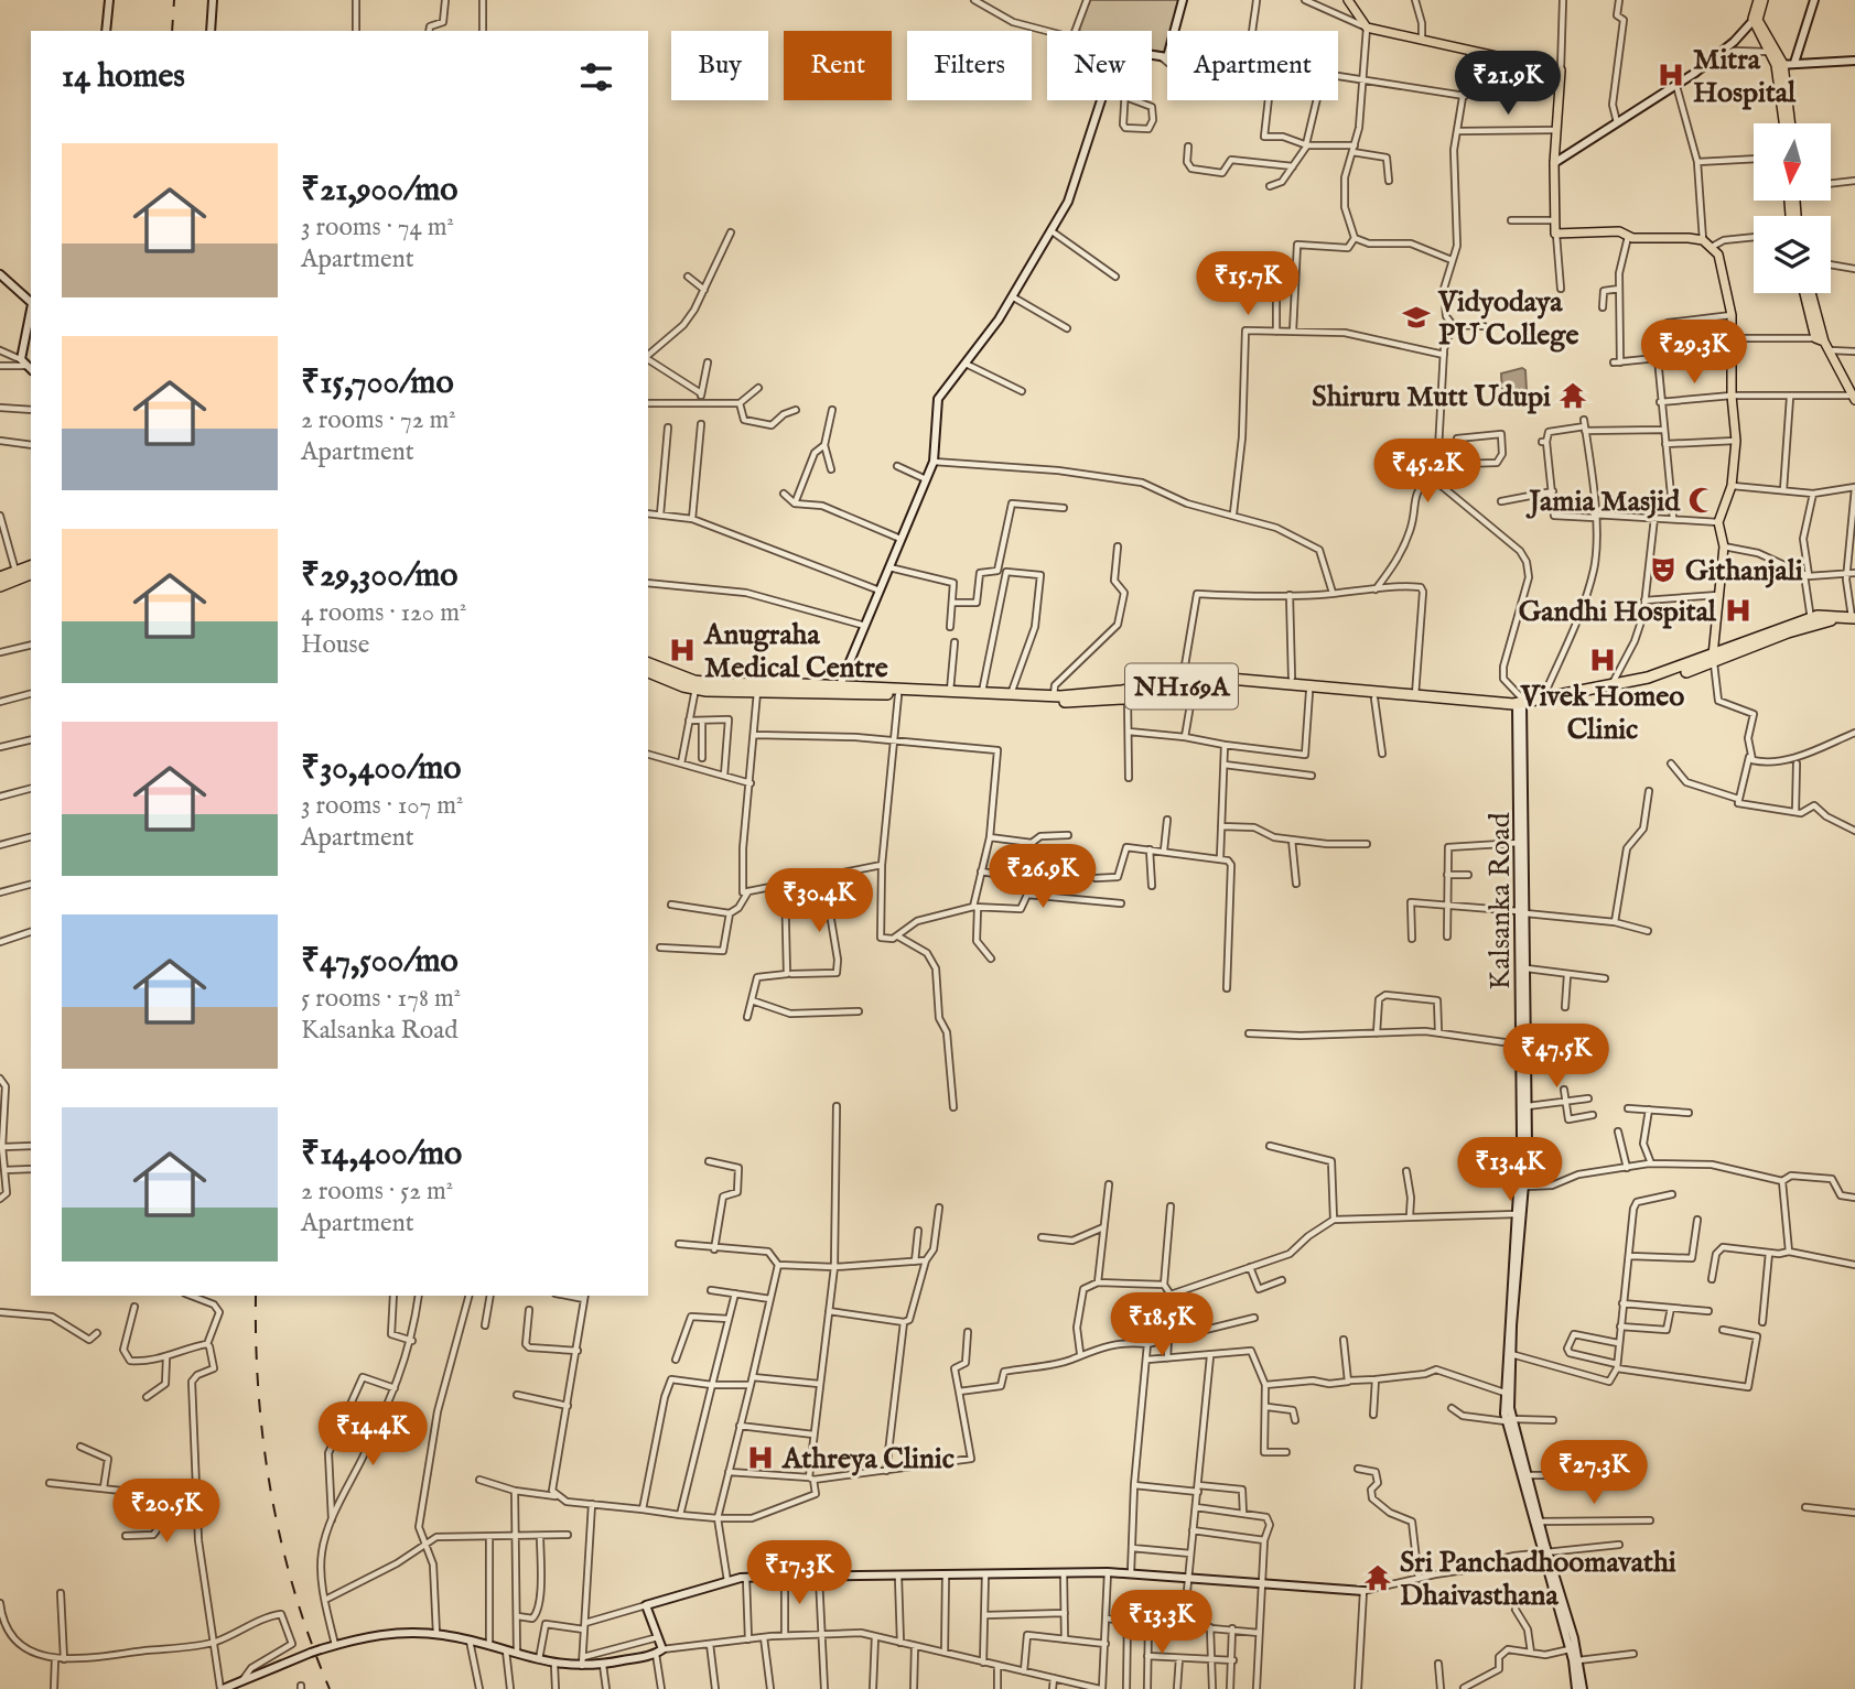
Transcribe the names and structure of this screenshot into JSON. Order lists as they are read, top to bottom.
{
  "streets": {
    "highway": ["NH169A"],
    "street": ["Kalsanka Road"]
  },
  "crossings": [
    ["NH169A", "Kalsanka Road"]
  ],
  "places": {
    "hospital": [
      "Mitra Hospital",
      "Gandhi Hospital",
      "Anugraha Medical Centre",
      "Vivek Homeo Clinic",
      "Athreya Clinic"
    ],
    "school or university": ["Vidyodaya PU College"],
    "temple": ["Shiruru Mutt Udupi", "Sri Panchadhoomavathi Dhaivasthana"],
    "mosque": ["Jamia Masjid"],
    "theatre": ["Githanjali"]
  },
  "north": "bottom",
  "page": {
    "chip": [
      "Buy",
      "Rent",
      "Filters",
      "New",
      "Apartment"
    ],
    "heading": "14 homes",
    "price": [
      "₹21.9K",
      "₹15.7K",
      "₹29.3K",
      "₹45.2K",
      "₹26.9K",
      "₹30.4K",
      "₹47.5K",
      "₹13.4K",
      "₹18.5K",
      "₹14.4K",
      "₹27.3K",
      "₹20.5K",
      "₹17.3K",
      "₹13.3K"
    ],
    "list": [
      {
        "name": "₹21,900/mo",
        "note": "3 rooms · 74 m² · Apartment"
      },
      {
        "name": "₹15,700/mo",
        "note": "2 rooms · 72 m² · Apartment"
      },
      {
        "name": "₹29,300/mo",
        "note": "4 rooms · 120 m² · House"
      },
      {
        "name": "₹30,400/mo",
        "note": "3 rooms · 107 m² · Apartment"
      },
      {
        "name": "₹47,500/mo",
        "note": "5 rooms · 178 m² · Kalsanka Road"
      },
      {
        "name": "₹14,400/mo",
        "note": "2 rooms · 52 m² · Apartment"
      }
    ]
  }
}
